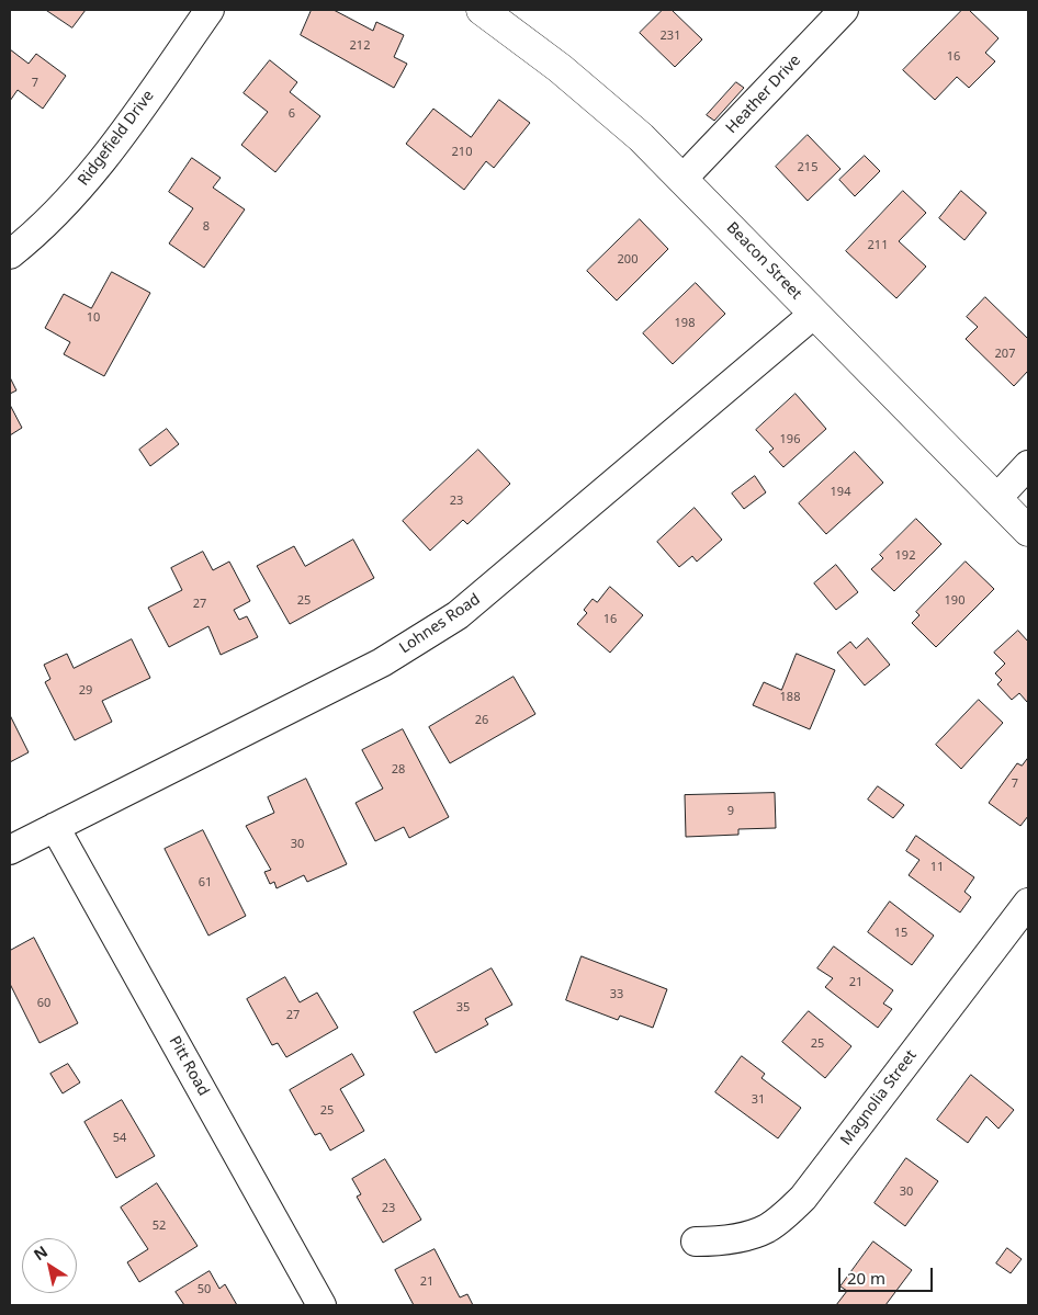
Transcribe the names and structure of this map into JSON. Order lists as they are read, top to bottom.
{
  "streets": {
    "street": [
      "Heather Drive",
      "Ridgefield Drive",
      "Beacon Street",
      "Lohnes Road",
      "Pitt Road",
      "Magnolia Street"
    ]
  },
  "crossings": [
    ["Heather Drive", "Beacon Street"],
    ["Beacon Street", "Lohnes Road"],
    ["Lohnes Road", "Pitt Road"]
  ],
  "house_numbers": [
    "231",
    "212",
    "16",
    "7",
    "6",
    "210",
    "215",
    "8",
    "211",
    "200",
    "10",
    "198",
    "207",
    "196",
    "194",
    "23",
    "192",
    "25",
    "190",
    "27",
    "16",
    "29",
    "188",
    "26",
    "28",
    "7",
    "9",
    "30",
    "11",
    "61",
    "15",
    "21",
    "33",
    "60",
    "35",
    "27",
    "25",
    "31",
    "25",
    "54",
    "30",
    "23",
    "52",
    "21",
    "50"
  ],
  "scale_bar": "20 m",
  "north": "top left"
}
